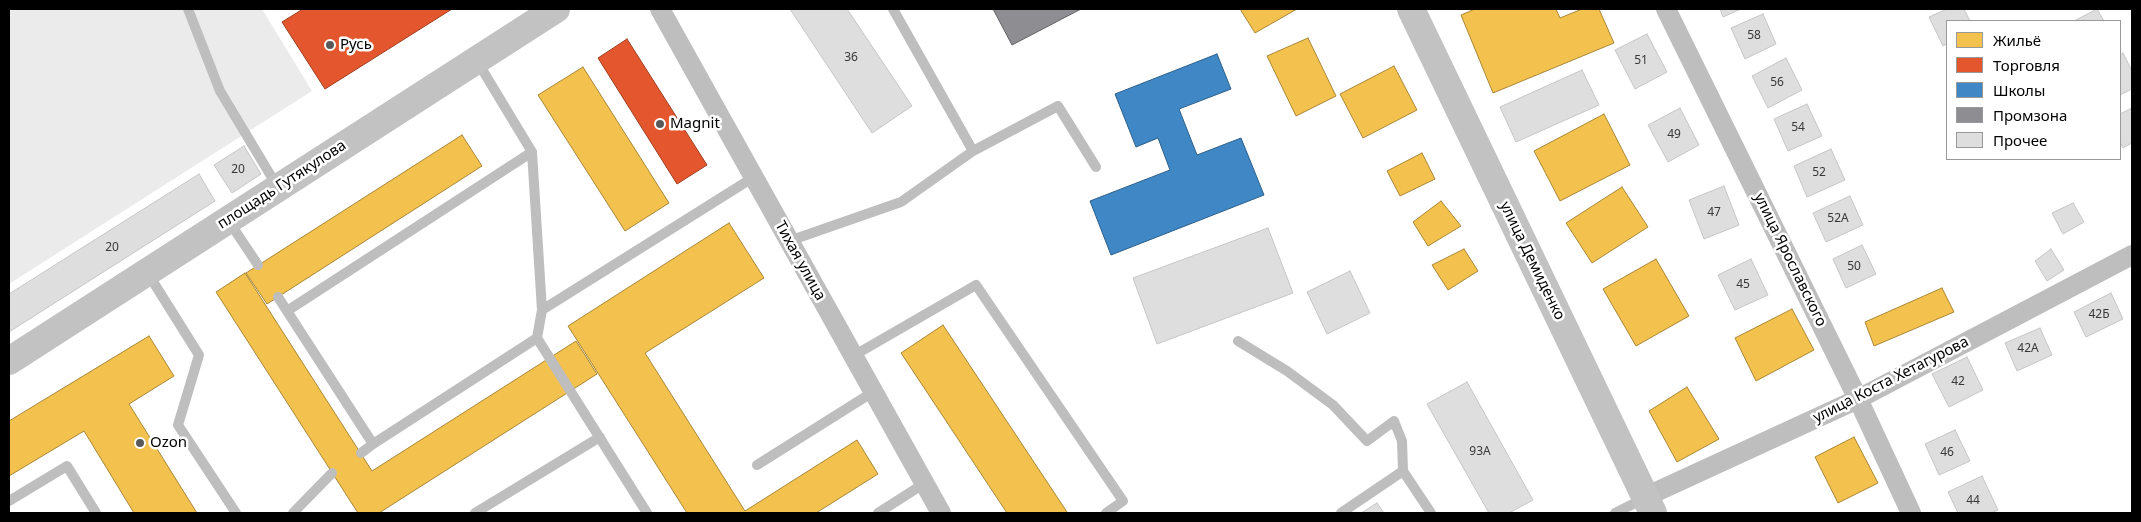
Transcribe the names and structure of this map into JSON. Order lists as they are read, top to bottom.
{
  "streets": {
    "street": [
      "площадь Гутякулова",
      "улица Ярославского",
      "Тихая улица",
      "улица Демиденко",
      "улица Коста Хетагурова"
    ]
  },
  "crossings": [
    ["улица Ярославского", "улица Коста Хетагурова"],
    ["улица Демиденко", "улица Коста Хетагурова"]
  ],
  "places": ["Русь", "Magnit", "Ozon"],
  "house_numbers": [
    "58",
    "36",
    "51",
    "56",
    "54",
    "49",
    "20",
    "52",
    "47",
    "52А",
    "20",
    "50",
    "45",
    "42Б",
    "42А",
    "42",
    "93А",
    "46",
    "44"
  ],
  "legend": [
    "Жильё",
    "Торговля",
    "Школы",
    "Промзона",
    "Прочее"
  ]
}
